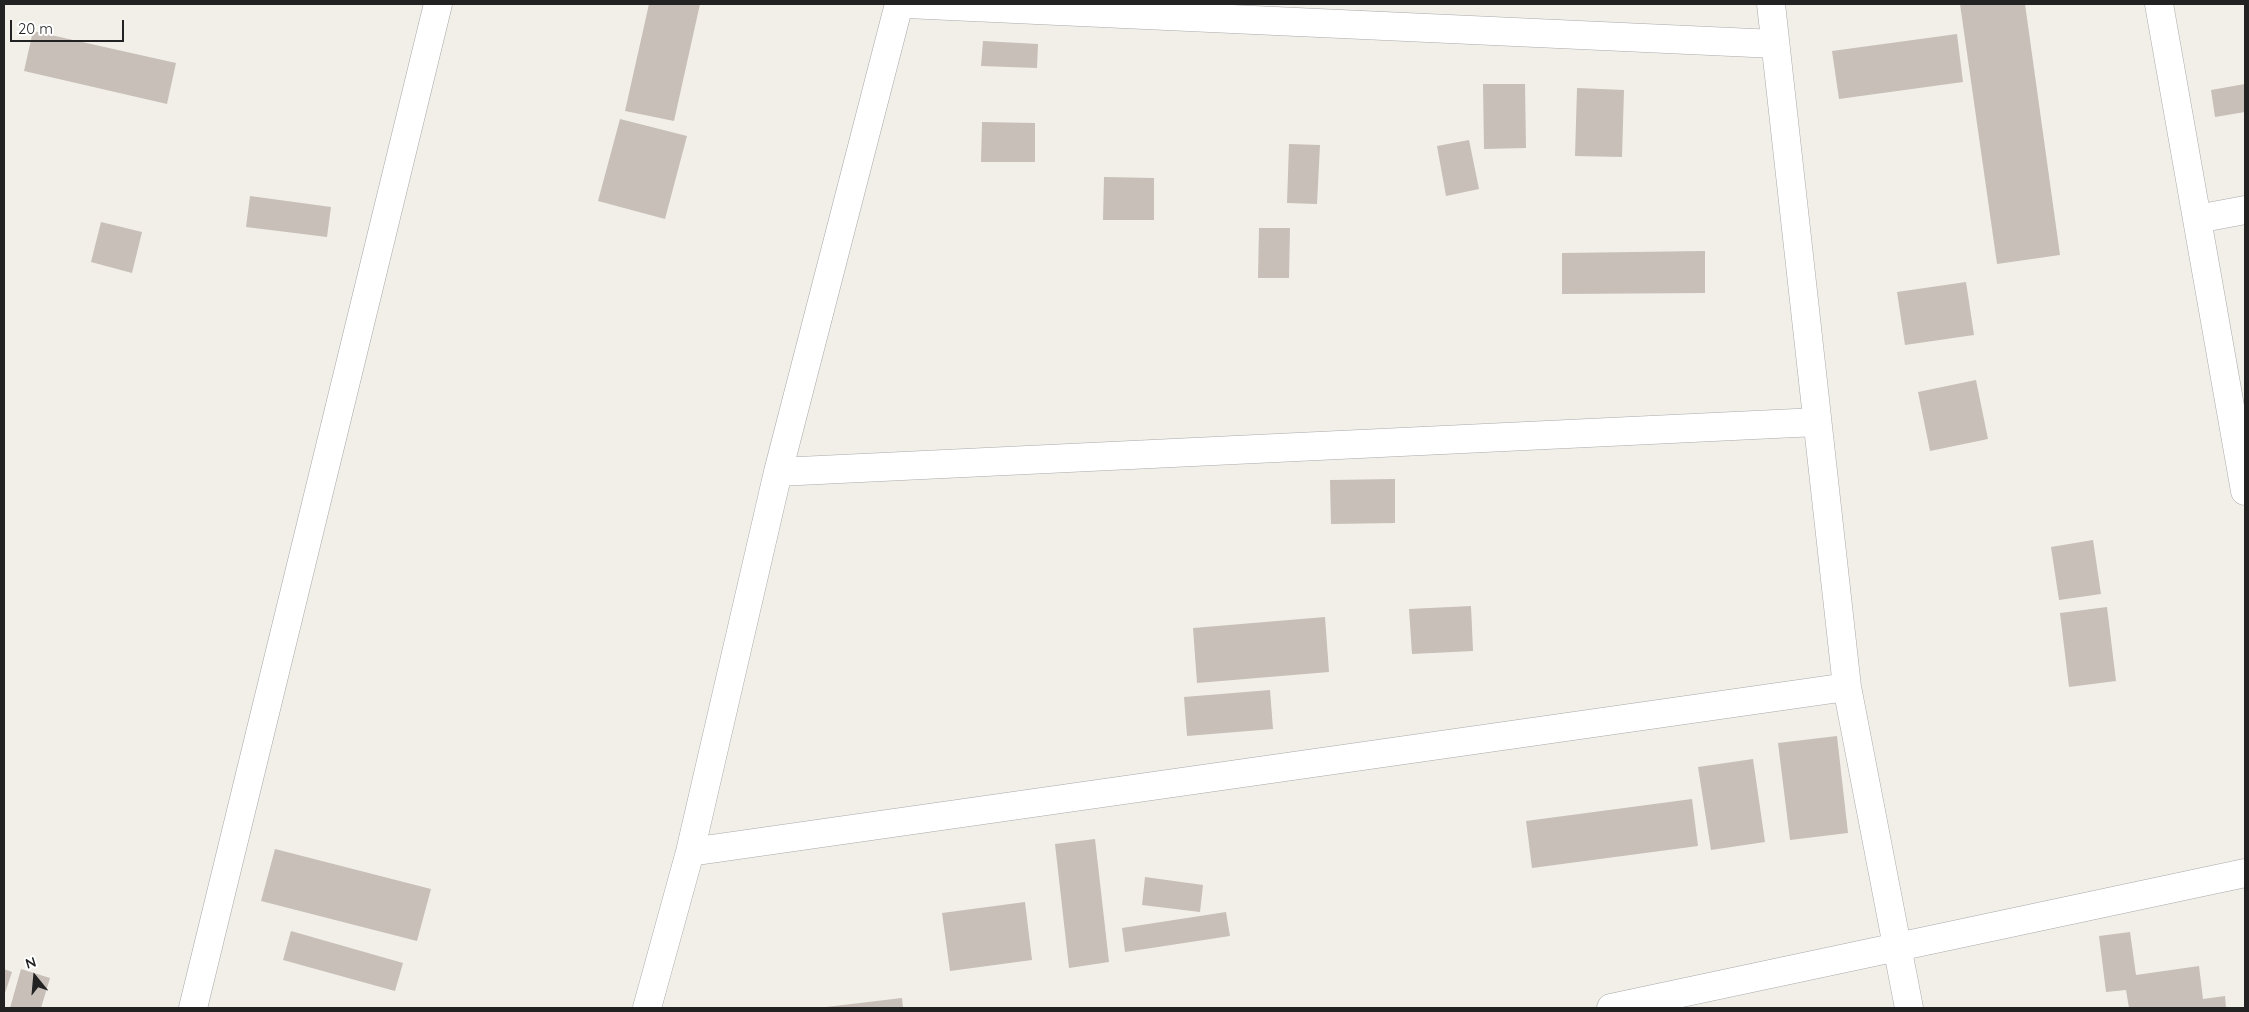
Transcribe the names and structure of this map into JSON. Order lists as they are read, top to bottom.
{
  "scale_bar": "20 m",
  "north": "top"
}
